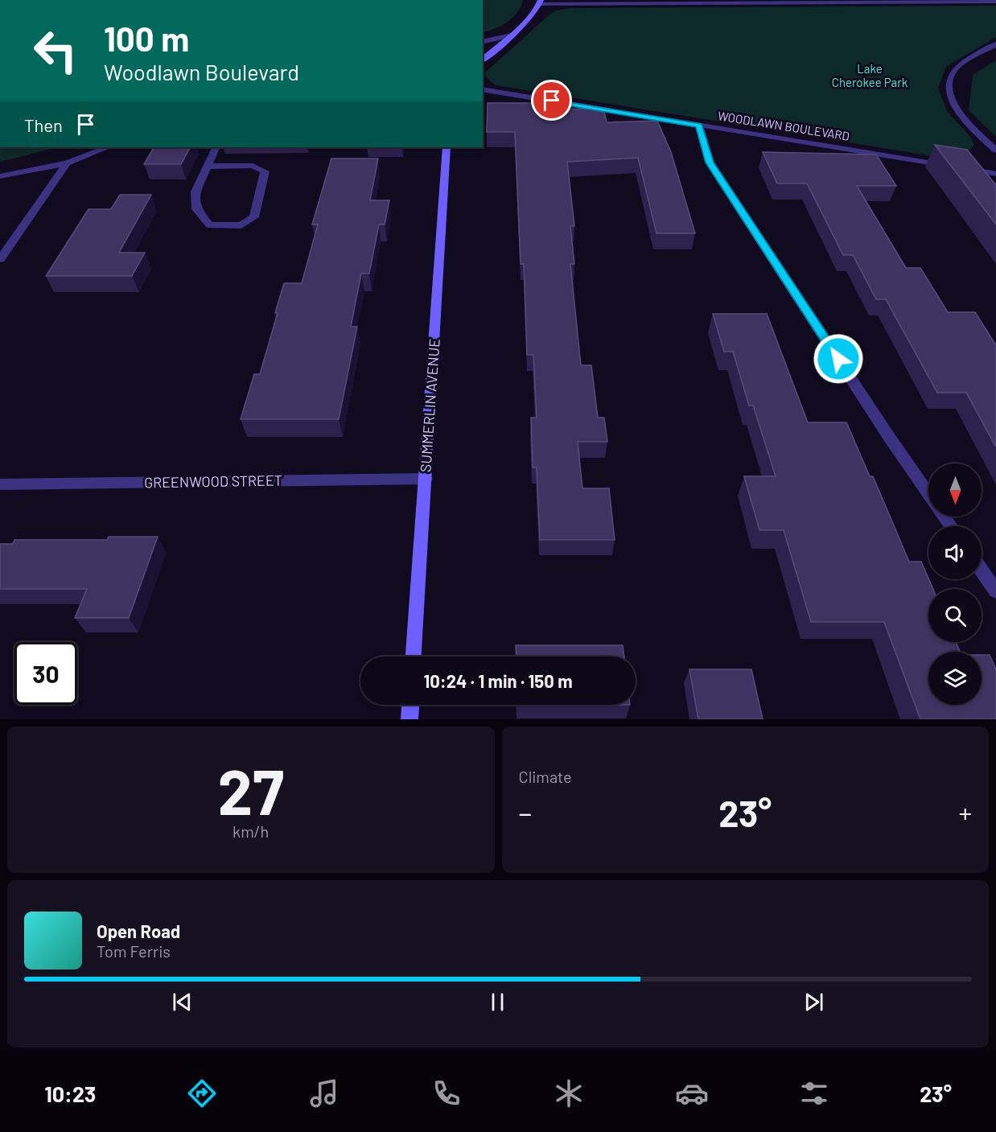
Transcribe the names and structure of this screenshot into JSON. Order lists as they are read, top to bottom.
{
  "streets": {
    "street": ["WOODLAWN BOULEVARD", "SUMMERLIN AVENUE", "GREENWOOD STREET"]
  },
  "crossings": [
    ["SUMMERLIN AVENUE", "GREENWOOD STREET"]
  ],
  "parks": ["Lake Cherokee Park"],
  "north": "bottom",
  "page": {
    "turn": ["100 m", "Woodlawn Boulevard"],
    "then": "Then",
    "limit": "30",
    "trip": "10:24 · 1 min · 150 m",
    "tile": [
      ["27", "km/h"],
      "Climate"
    ],
    "heat": ["−", "23°", "+"],
    "song": ["Open Road", "Tom Ferris"],
    "tabs": ["10:23", "23°"]
  }
}
